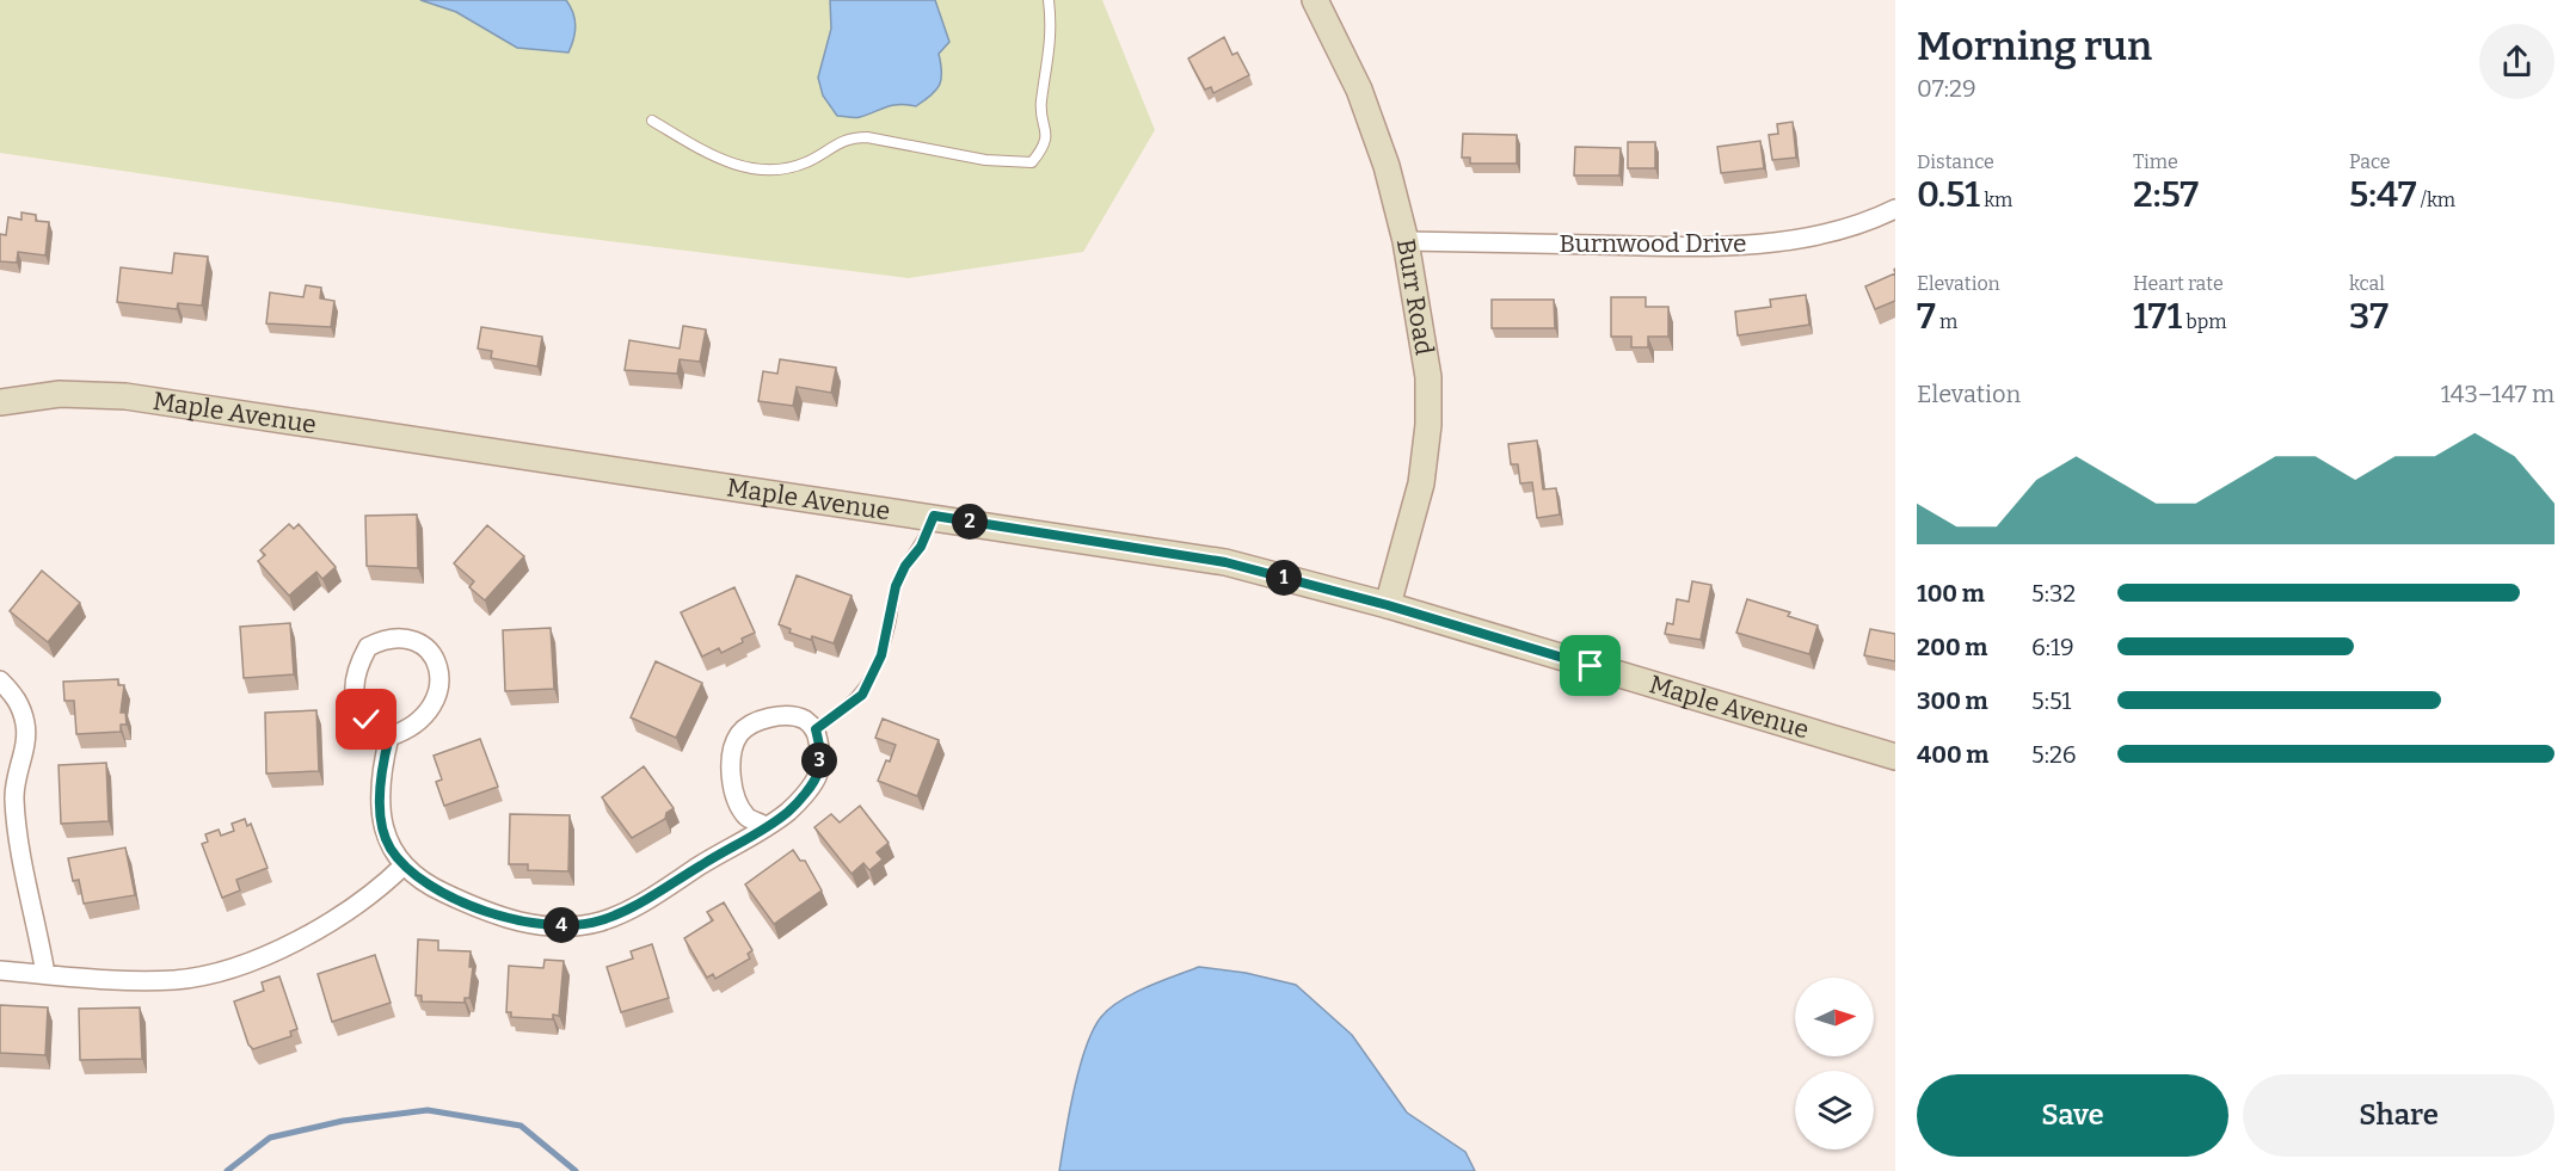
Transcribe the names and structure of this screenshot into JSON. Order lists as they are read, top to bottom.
{
  "streets": {
    "street": ["Burnwood Drive", "Burr Road", "Maple Avenue"]
  },
  "crossings": [
    ["Burnwood Drive", "Burr Road"],
    ["Burr Road", "Maple Avenue"]
  ],
  "north": "right",
  "page": {
    "heading": ["Morning run", "07:29"],
    "stats": [
      ["Distance", "0.51 km"],
      ["Time", "2:57"],
      ["Pace", "5:47 /km"],
      ["Elevation", "7 m"],
      ["Heart rate", "171 bpm"],
      ["kcal", "37"]
    ],
    "chart": ["Elevation", "143–147 m"],
    "pins": [
      "2",
      "1",
      "3",
      "4"
    ],
    "list": [
      {
        "name": "100 m",
        "note": "5:32"
      },
      {
        "name": "200 m",
        "note": "6:19"
      },
      {
        "name": "300 m",
        "note": "5:51"
      },
      {
        "name": "400 m",
        "note": "5:26"
      }
    ],
    "buttons": ["Save", "Share"]
  }
}
